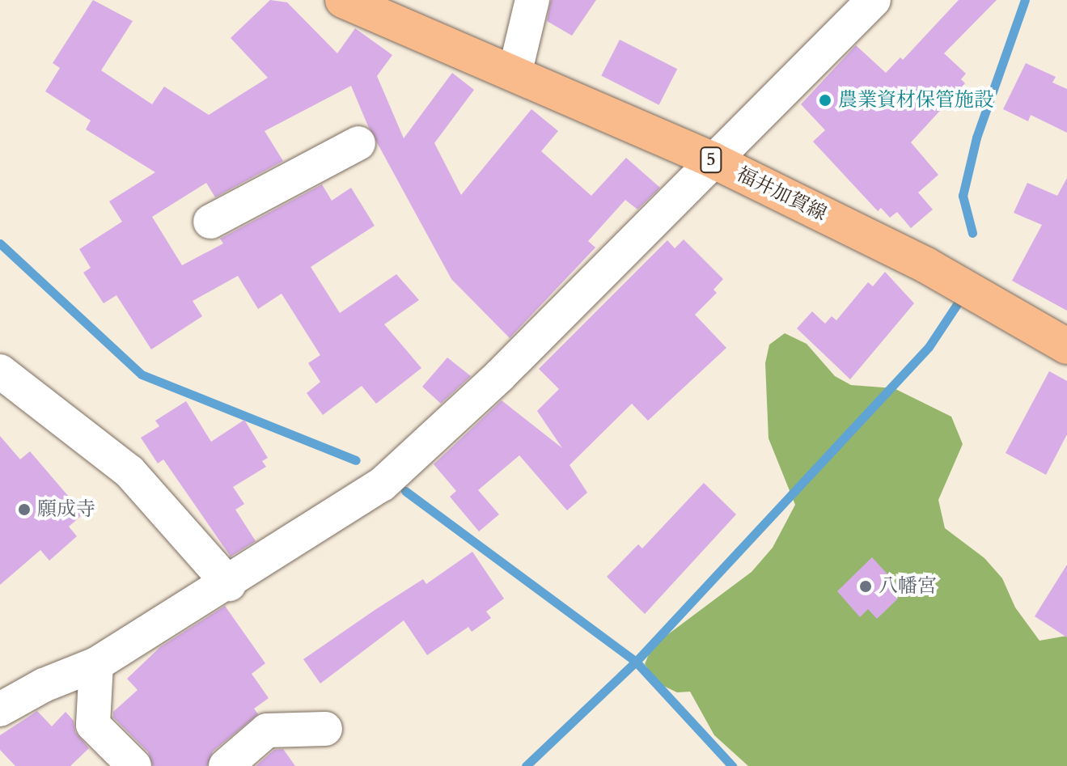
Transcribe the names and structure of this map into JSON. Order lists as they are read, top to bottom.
{
  "streets": {
    "main road": ["5", "福井加賀線"]
  },
  "places": ["農業資材保管施設", "願成寺", "八幡宮"]
}
